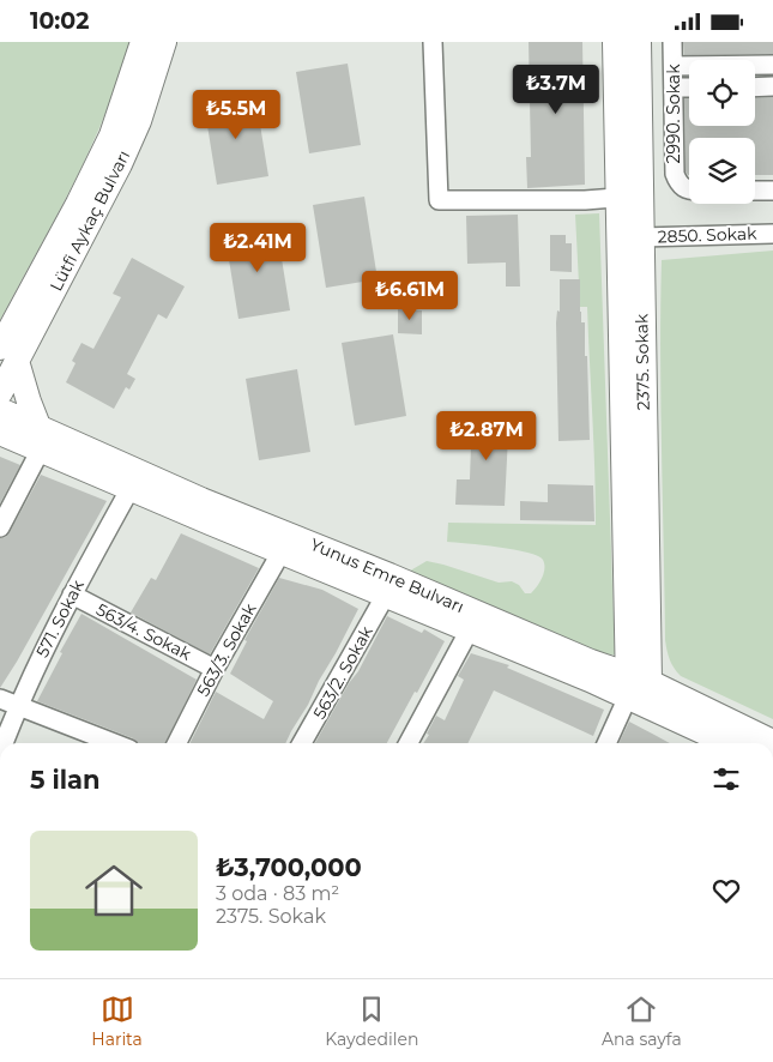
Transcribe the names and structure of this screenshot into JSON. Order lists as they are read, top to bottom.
{
  "streets": {
    "main road": ["Lütfi Aykaç Bulvarı", "2375. Sokak", "Yunus Emre Bulvarı"],
    "street": [
      "2990. Sokak",
      "2850. Sokak",
      "571. Sokak",
      "563/4. Sokak",
      "563/3. Sokak",
      "563/2. Sokak"
    ]
  },
  "crossings": [
    ["2850. Sokak", "2375. Sokak"],
    ["2375. Sokak", "Yunus Emre Bulvarı"],
    ["Yunus Emre Bulvarı", "571. Sokak"],
    ["Yunus Emre Bulvarı", "563/3. Sokak"],
    ["Yunus Emre Bulvarı", "563/2. Sokak"],
    ["571. Sokak", "563/4. Sokak"],
    ["563/4. Sokak", "563/3. Sokak"]
  ],
  "page": {
    "status": "10:02",
    "price": [
      "₺3.7M",
      "₺5.5M",
      "₺2.41M",
      "₺6.61M",
      "₺2.87M"
    ],
    "heading": "5 ilan",
    "list": [
      {
        "name": "₺3,700,000",
        "note": "3 oda · 83 m² · 2375. Sokak"
      }
    ],
    "tabs": ["Harita", "Kaydedilen", "Ana sayfa"]
  }
}
